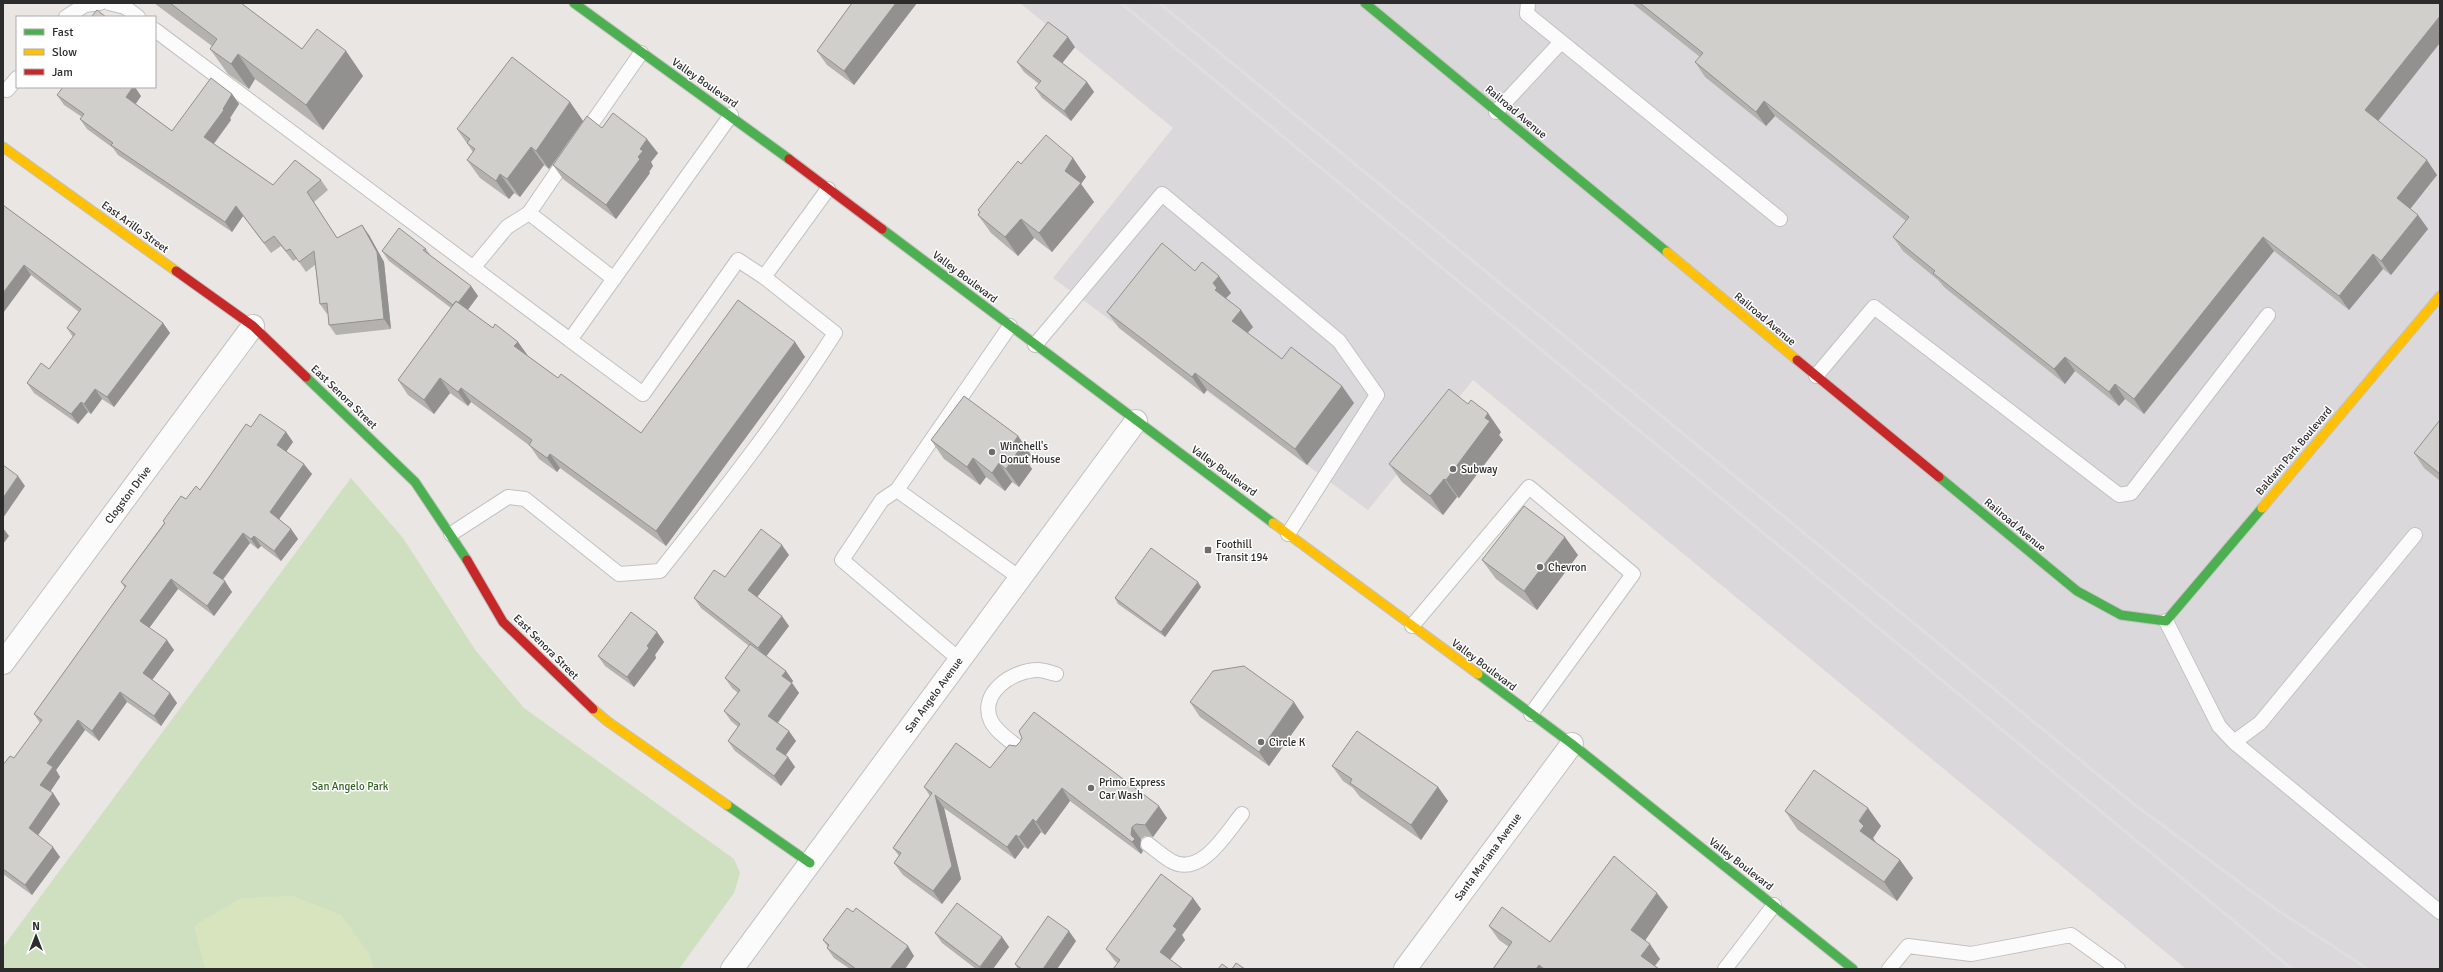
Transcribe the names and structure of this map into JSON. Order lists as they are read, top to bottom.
{
  "streets": {
    "street": [
      "Valley Boulevard",
      "Railroad Avenue",
      "East Arillo Street",
      "East Senora Street",
      "Baldwin Park Boulevard",
      "Clogston Drive",
      "San Angelo Avenue",
      "Santa Mariana Avenue"
    ]
  },
  "crossings": [
    ["Valley Boulevard", "San Angelo Avenue"],
    ["Valley Boulevard", "Santa Mariana Avenue"],
    ["Railroad Avenue", "Baldwin Park Boulevard"],
    ["East Arillo Street", "East Senora Street"],
    ["East Arillo Street", "Clogston Drive"],
    ["East Senora Street", "Clogston Drive"],
    ["East Senora Street", "San Angelo Avenue"]
  ],
  "parks": ["San Angelo Park"],
  "places": {
    "other": [
      "Winchell's Donut House",
      "Subway",
      "Chevron",
      "Circle K",
      "Primo Express Car Wash"
    ],
    "transit": ["Foothill Transit 194"]
  },
  "legend": ["Fast", "Slow", "Jam"],
  "north": "top"
}
